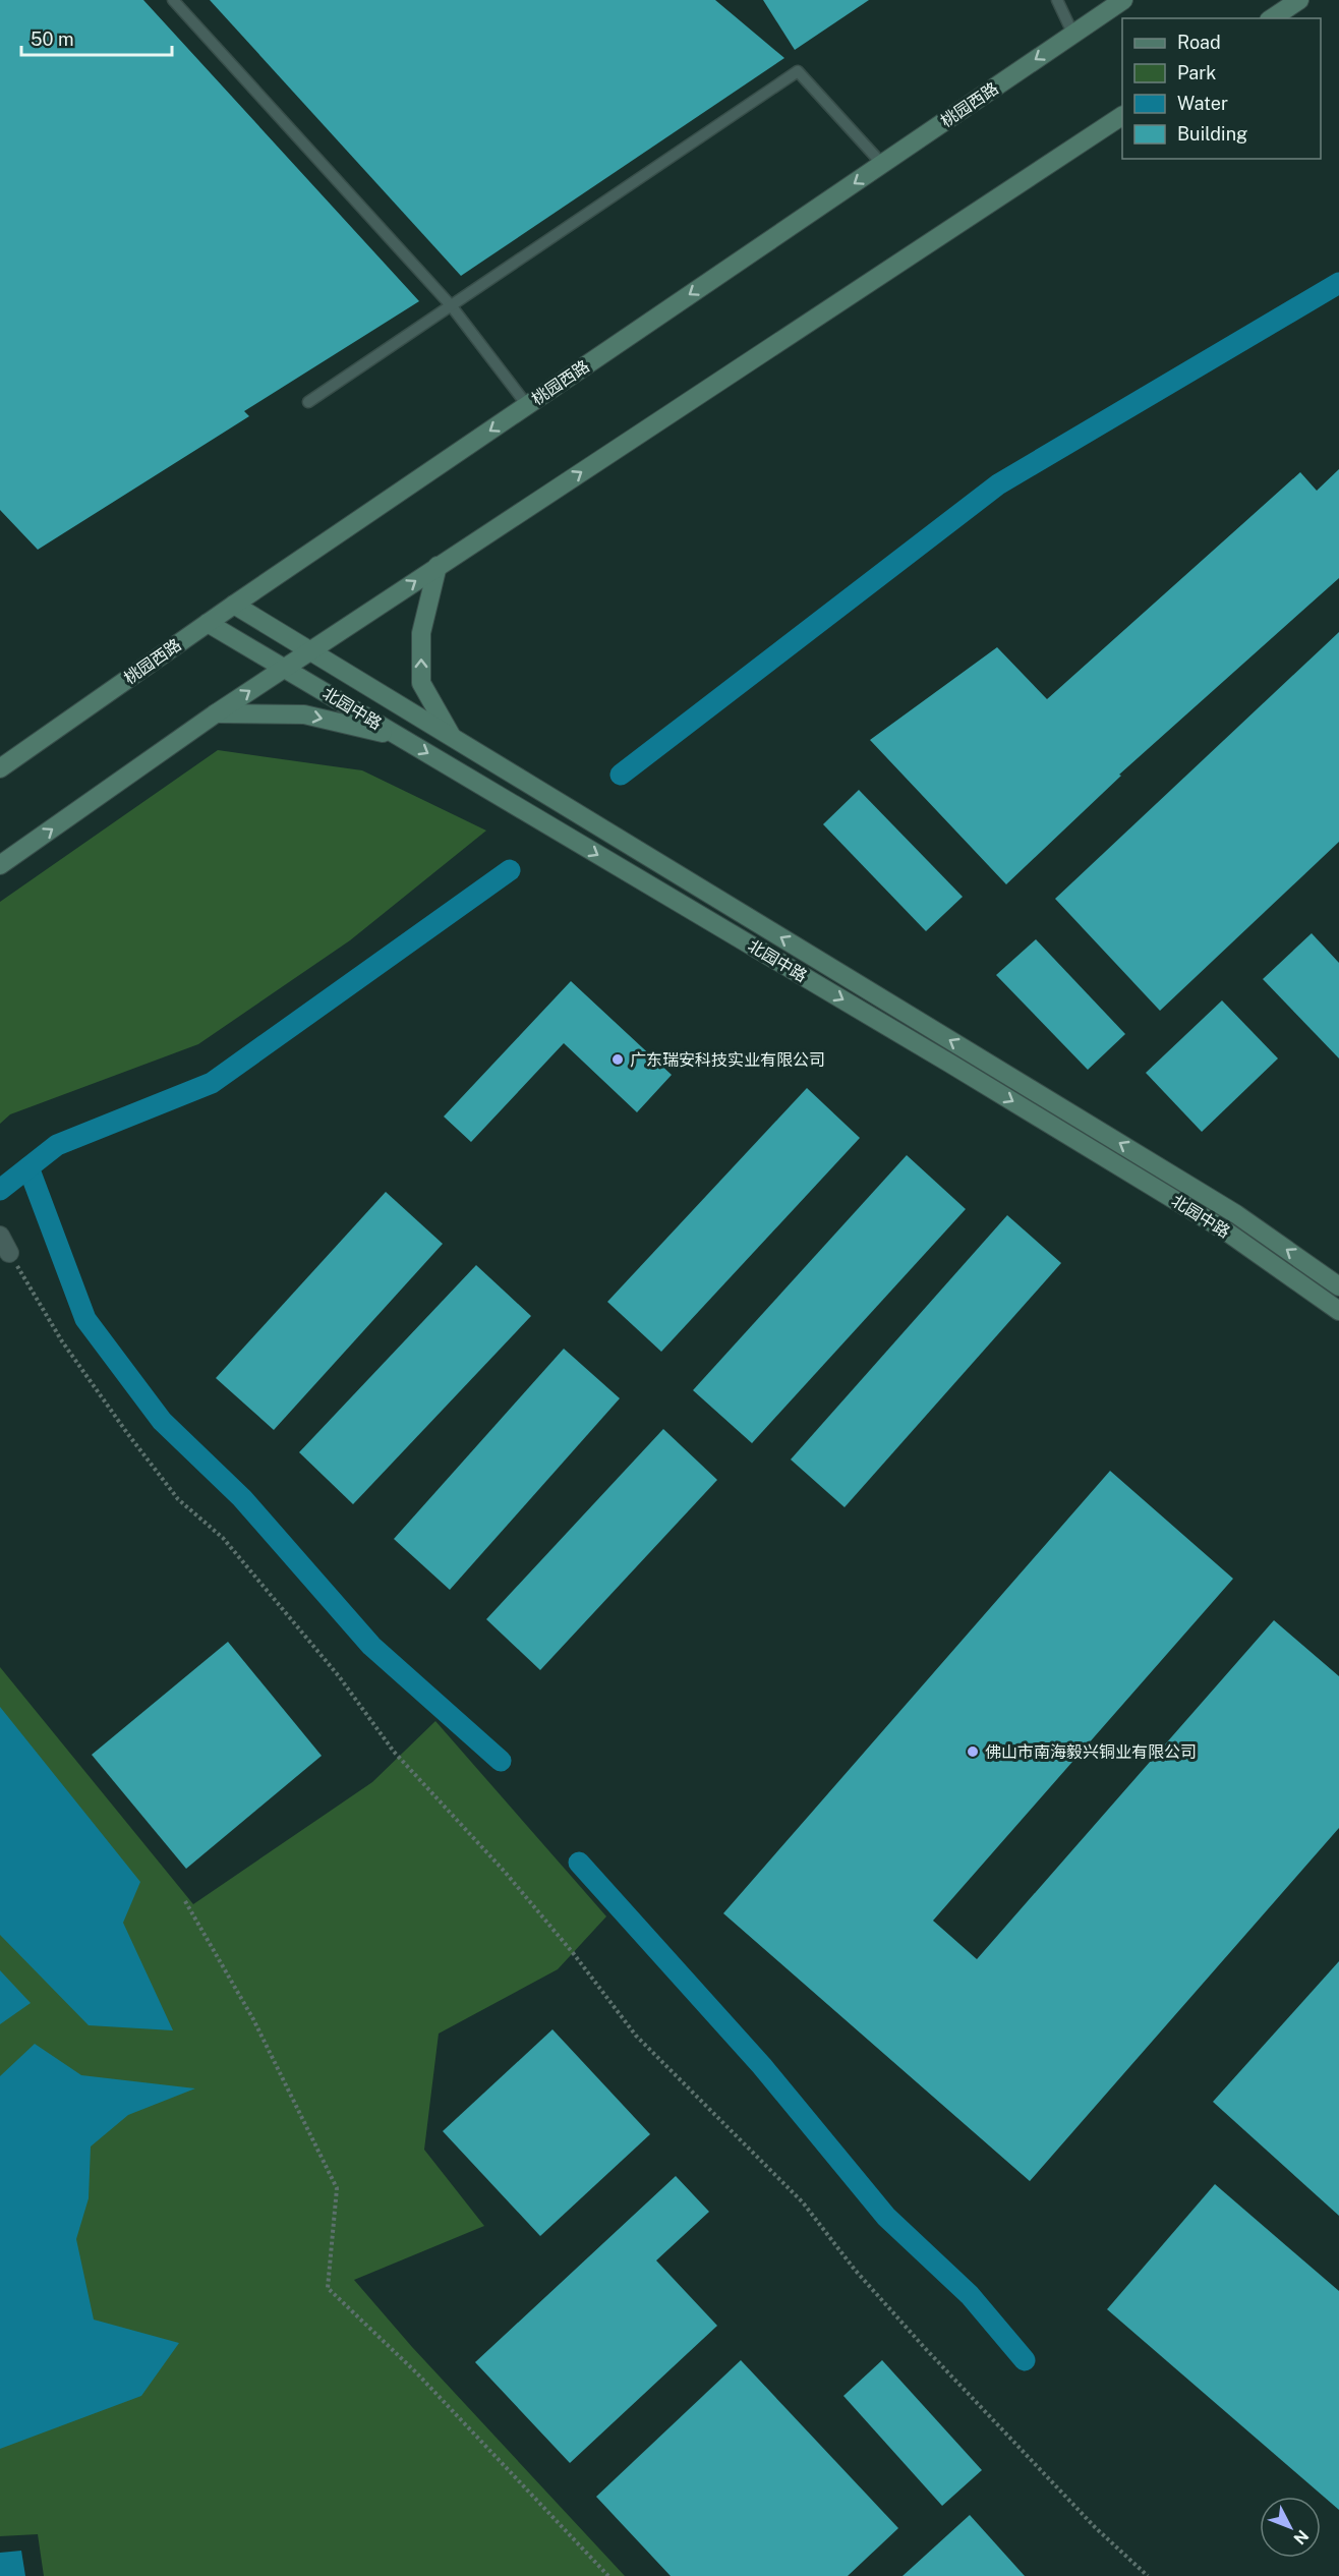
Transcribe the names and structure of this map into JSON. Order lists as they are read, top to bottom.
{
  "streets": {
    "street": ["桃园西路", "北园中路"]
  },
  "crossings": [
    ["桃园西路", "北园中路"]
  ],
  "places": ["广东瑞安科技实业有限公司", "佛山市南海毅兴铜业有限公司"],
  "legend": [
    "Road",
    "Park",
    "Water",
    "Building"
  ],
  "scale_bar": "50 m",
  "north": "bottom right"
}
